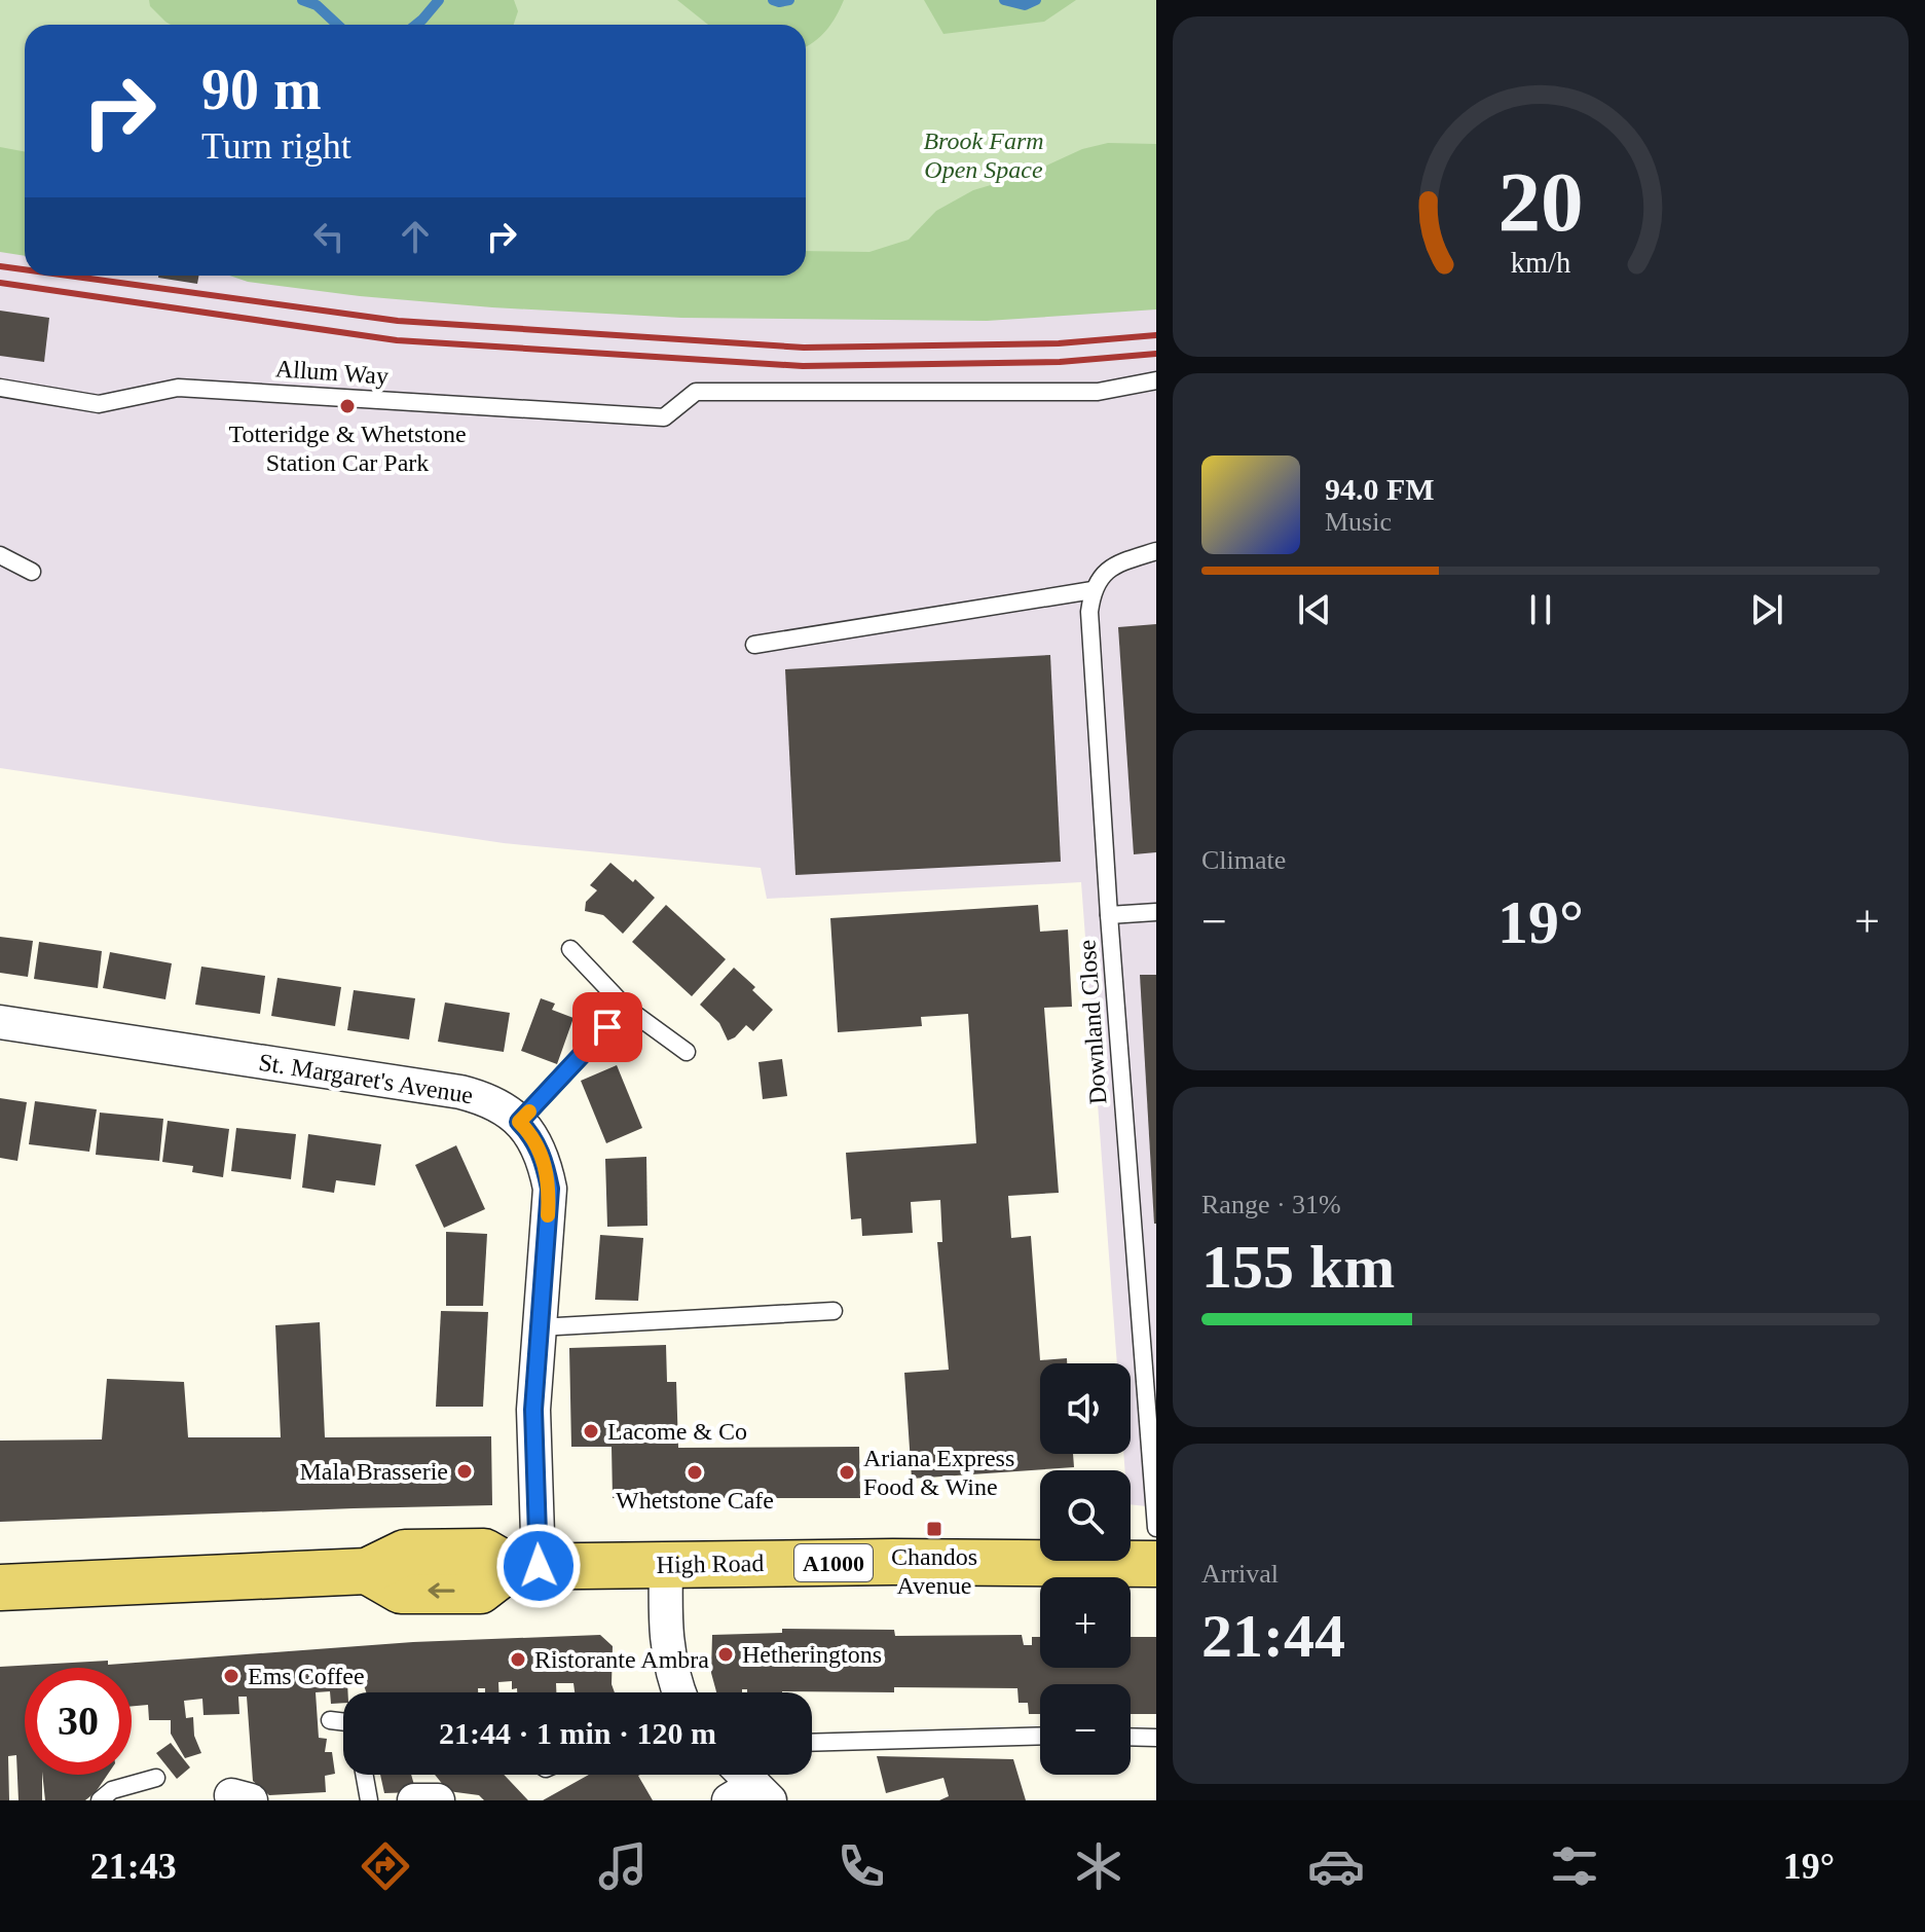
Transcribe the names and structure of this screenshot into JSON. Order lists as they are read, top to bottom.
{
  "streets": {
    "main road": ["A1000", "High Road"],
    "street": ["St. Margaret's Avenue"],
    "lane": ["Allum Way", "Downland Close"]
  },
  "crossings": [
    ["St. Margaret's Avenue", "High Road"]
  ],
  "parks": ["Brook Farm Open Space"],
  "places": {
    "other": [
      "Totteridge & Whetstone Station Car Park",
      "Lacome & Co",
      "Mala Brasserie",
      "Whetstone Cafe",
      "Ariana Express Food & Wine",
      "Hetheringtons",
      "Ristorante Ambra",
      "Ems Coffee"
    ],
    "transit": ["Chandos Avenue"]
  },
  "page": {
    "turn": ["90 m", "Turn right"],
    "song": ["94.0 FM", "Music"],
    "tile": [
      "Climate",
      ["Range · 31%", "155 km"],
      ["Arrival", "21:44"]
    ],
    "heat": ["−", "19°", "+"],
    "map_buttons": ["+", "−"],
    "limit": "30",
    "trip": "21:44 · 1 min · 120 m",
    "tabs": ["21:43", "19°"],
    "gauge": ["20", "km/h"]
  }
}
